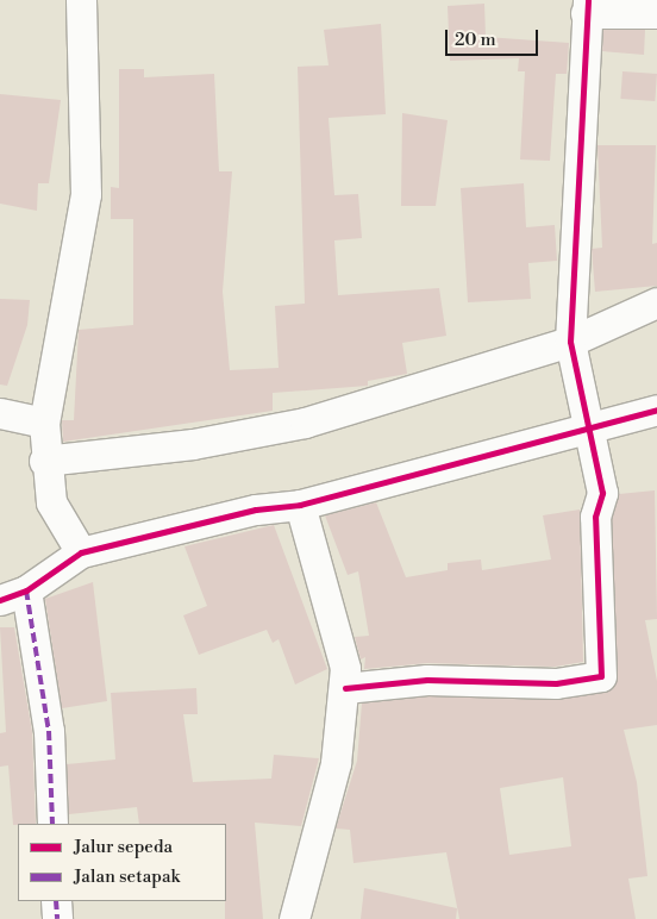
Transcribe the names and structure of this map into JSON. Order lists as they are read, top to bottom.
{
  "legend": ["Jalur sepeda", "Jalan setapak"],
  "scale_bar": "20 m"
}
